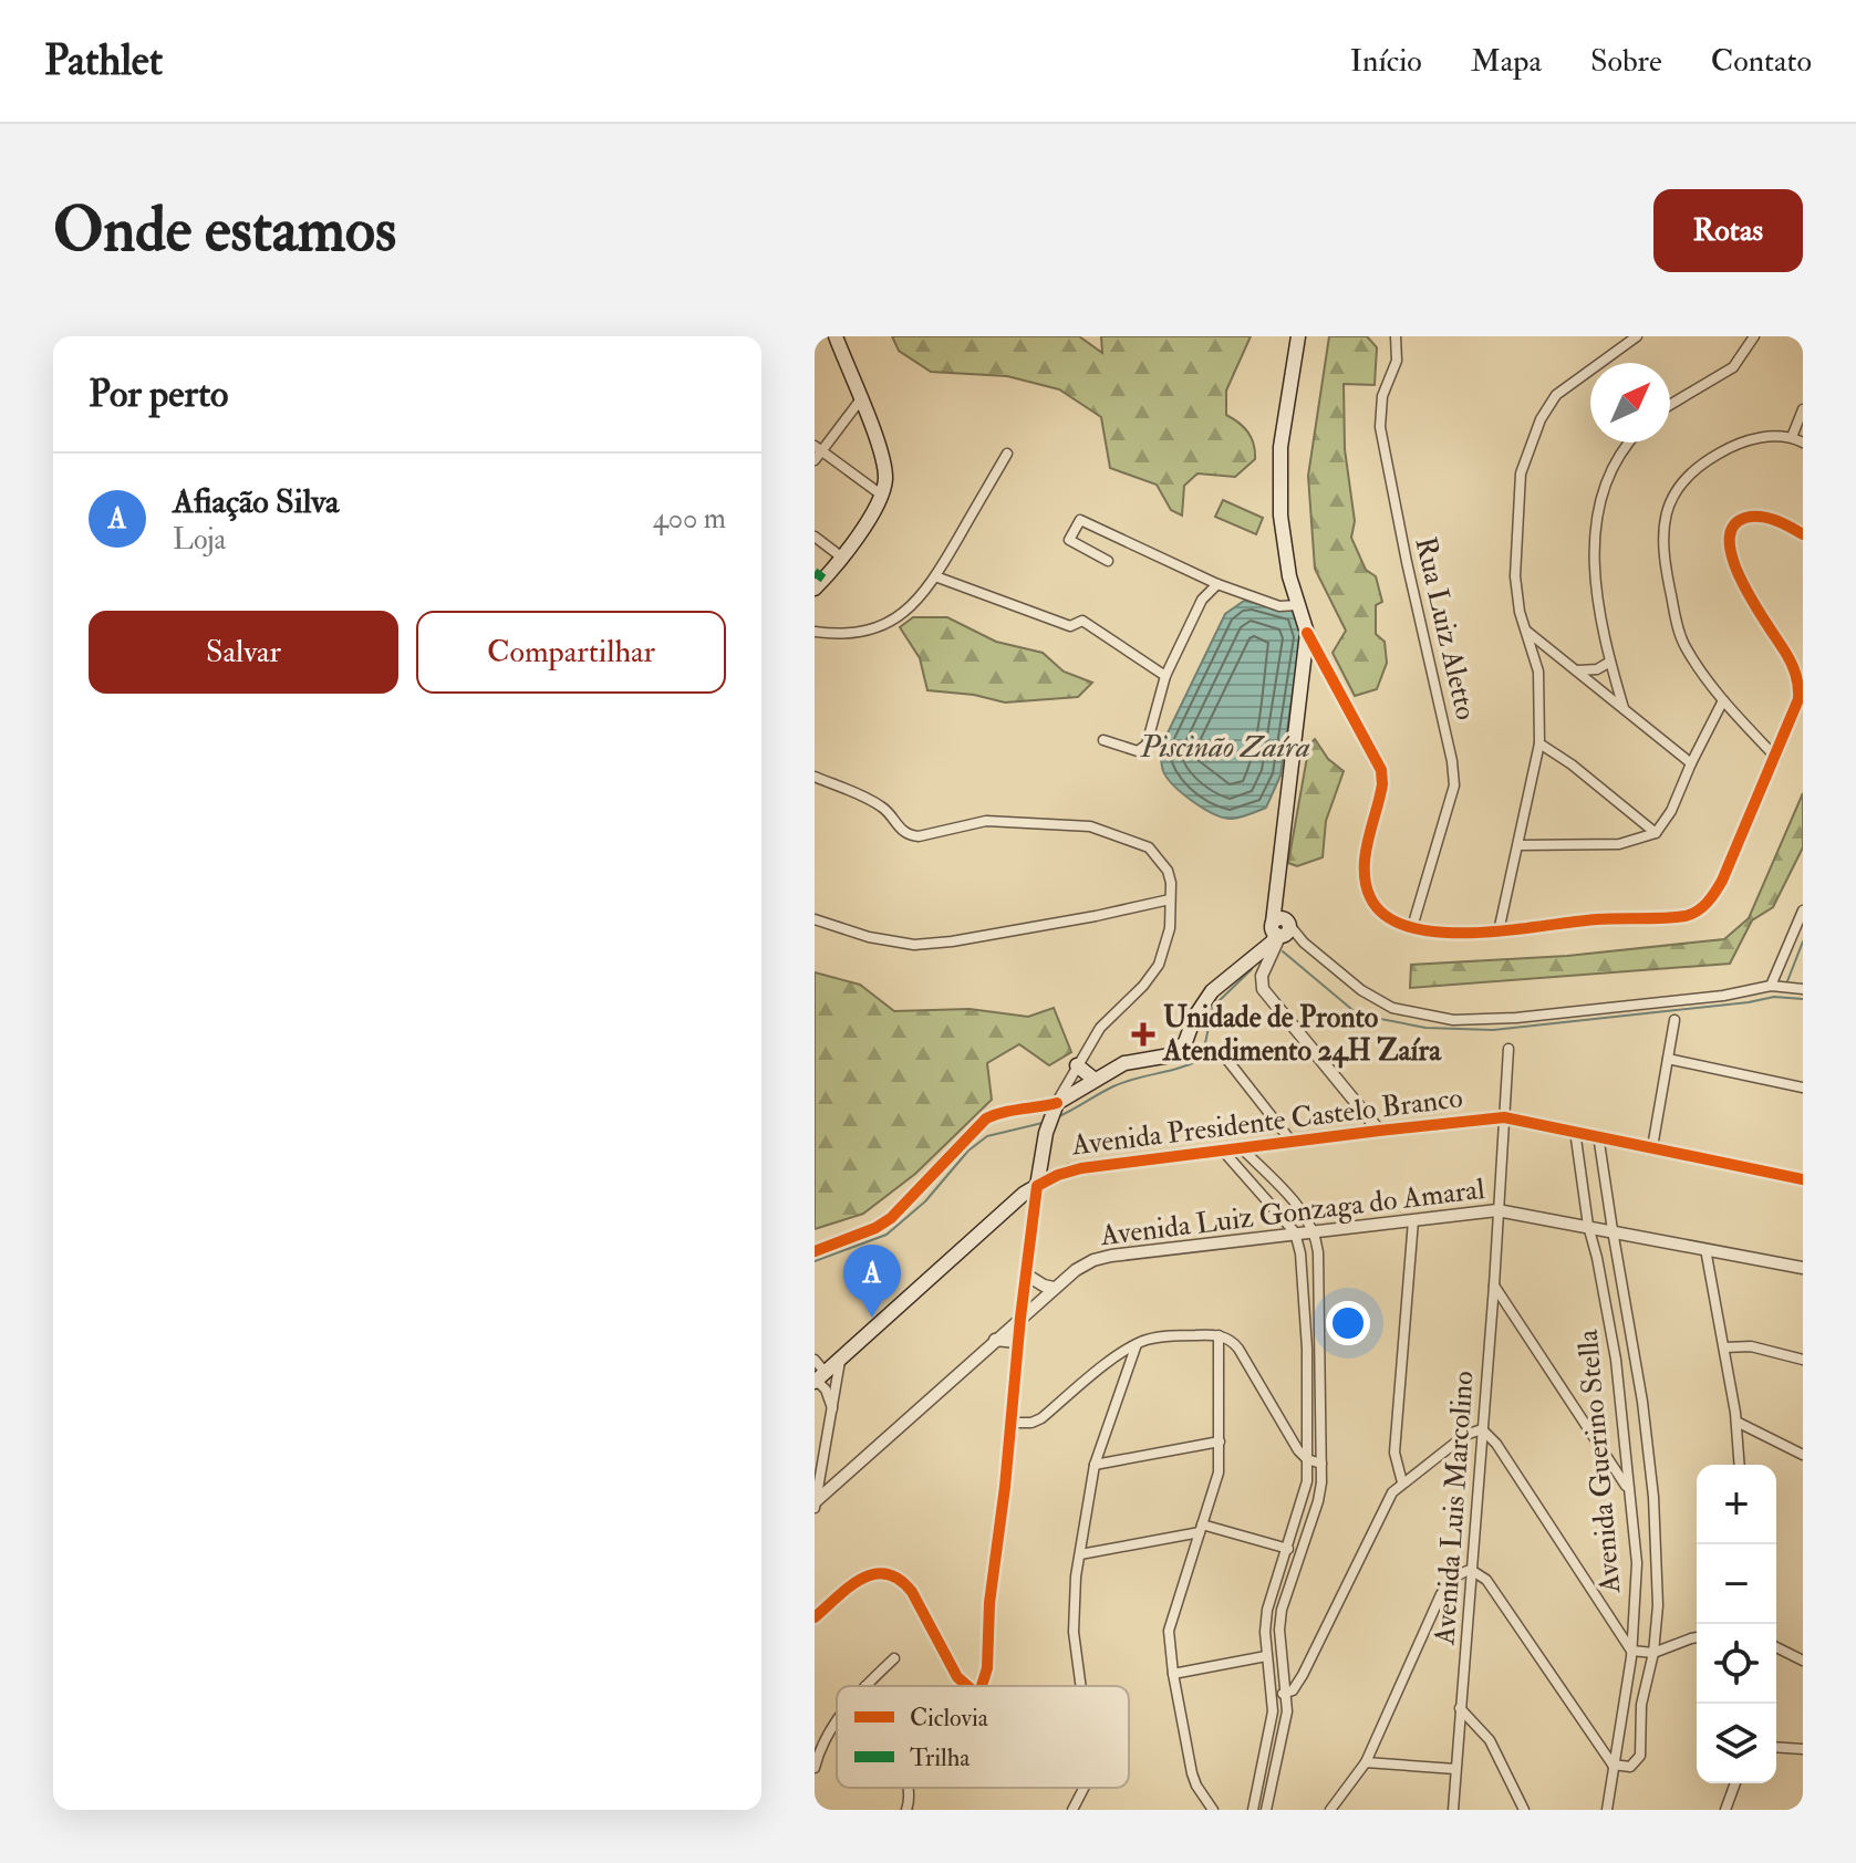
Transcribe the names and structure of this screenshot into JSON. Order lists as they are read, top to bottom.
{
  "streets": {
    "main road": ["Avenida Presidente Castelo Branco"],
    "street": [
      "Rua Luiz Aletto",
      "Avenida Luiz Gonzaga do Amaral",
      "Avenida Guerino Stella",
      "Avenida Luis Marcolino"
    ]
  },
  "crossings": [
    ["Avenida Presidente Castelo Branco", "Avenida Guerino Stella"],
    ["Avenida Presidente Castelo Branco", "Avenida Luis Marcolino"],
    ["Avenida Luiz Gonzaga do Amaral", "Avenida Guerino Stella"],
    ["Avenida Luiz Gonzaga do Amaral", "Avenida Luis Marcolino"]
  ],
  "water": ["Piscinão Zaíra"],
  "places": {
    "health": ["Unidade de Pronto Atendimento 24H Zaíra"]
  },
  "legend": ["Ciclovia", "Trilha"],
  "north": "top right",
  "page": {
    "header": "Pathlet",
    "nav": [
      "Início",
      "Mapa",
      "Sobre",
      "Contato"
    ],
    "buttons": [
      "Rotas",
      ["Salvar", "Compartilhar"]
    ],
    "title": "Onde estamos",
    "heading": "Por perto",
    "list": [
      {
        "mark": "A",
        "name": "Afiação Silva",
        "note": "Loja",
        "value": "400 m"
      }
    ],
    "pins": "A",
    "map_buttons": ["+", "−"]
  }
}
